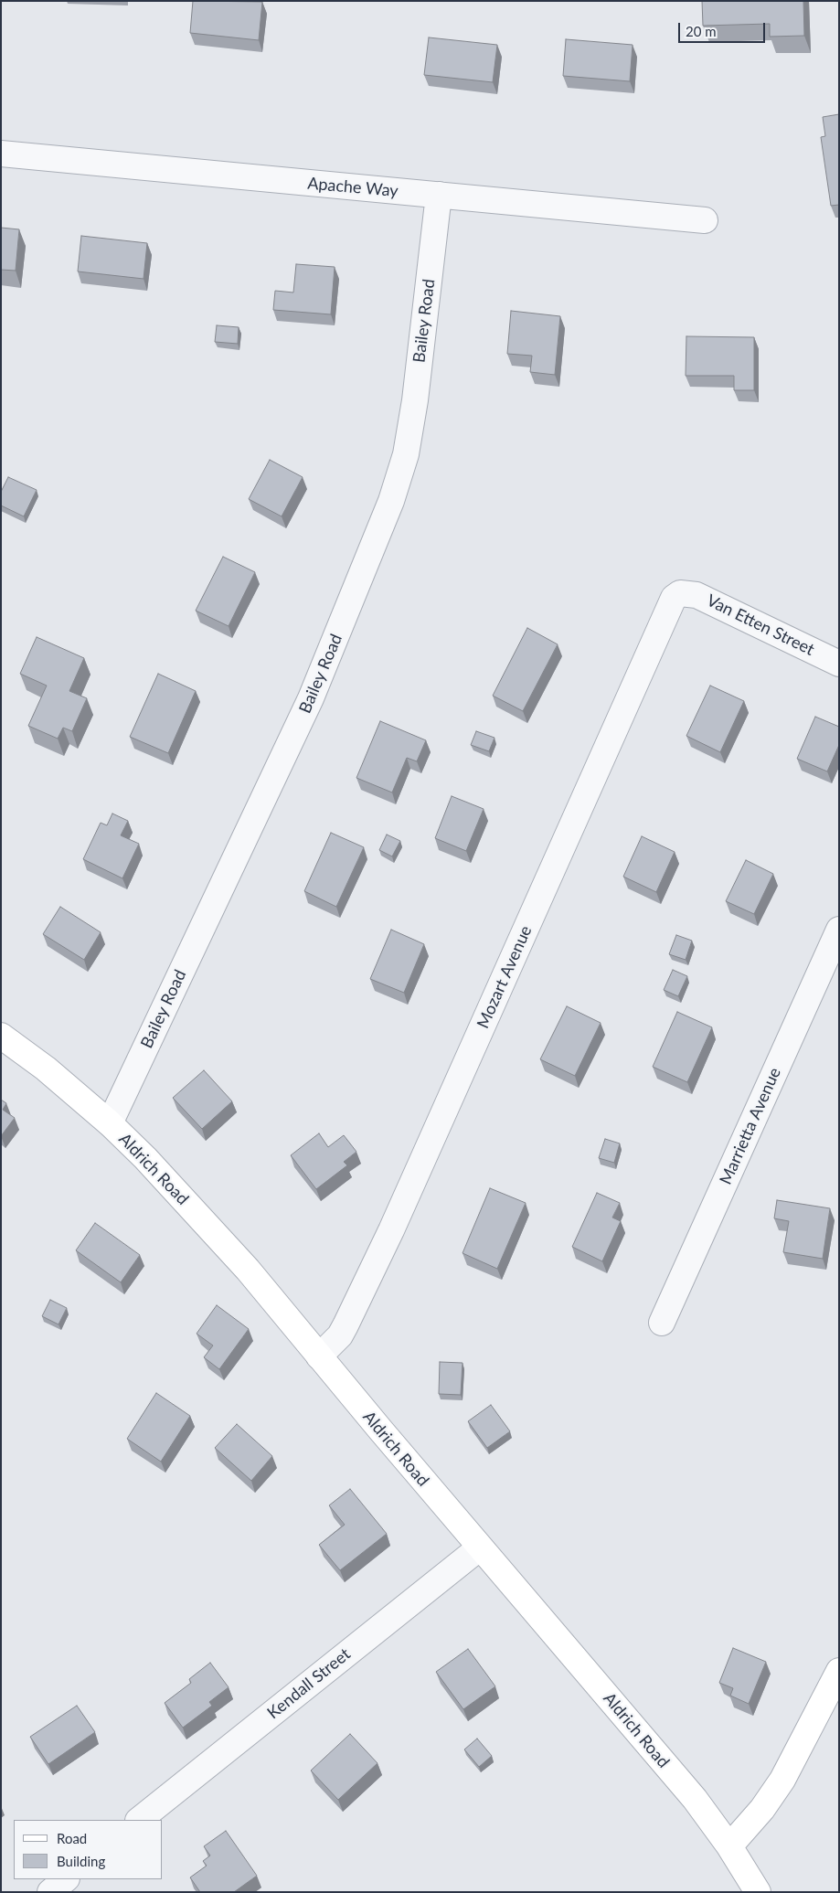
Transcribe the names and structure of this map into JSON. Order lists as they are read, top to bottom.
{
  "streets": {
    "street": [
      "Apache Way",
      "Bailey Road",
      "Van Etten Street",
      "Mozart Avenue",
      "Marrietta Avenue",
      "Aldrich Road",
      "Kendall Street"
    ]
  },
  "crossings": [
    ["Apache Way", "Bailey Road"],
    ["Bailey Road", "Aldrich Road"],
    ["Van Etten Street", "Mozart Avenue"],
    ["Mozart Avenue", "Aldrich Road"],
    ["Aldrich Road", "Kendall Street"]
  ],
  "legend": ["Road", "Building"],
  "scale_bar": "20 m"
}
